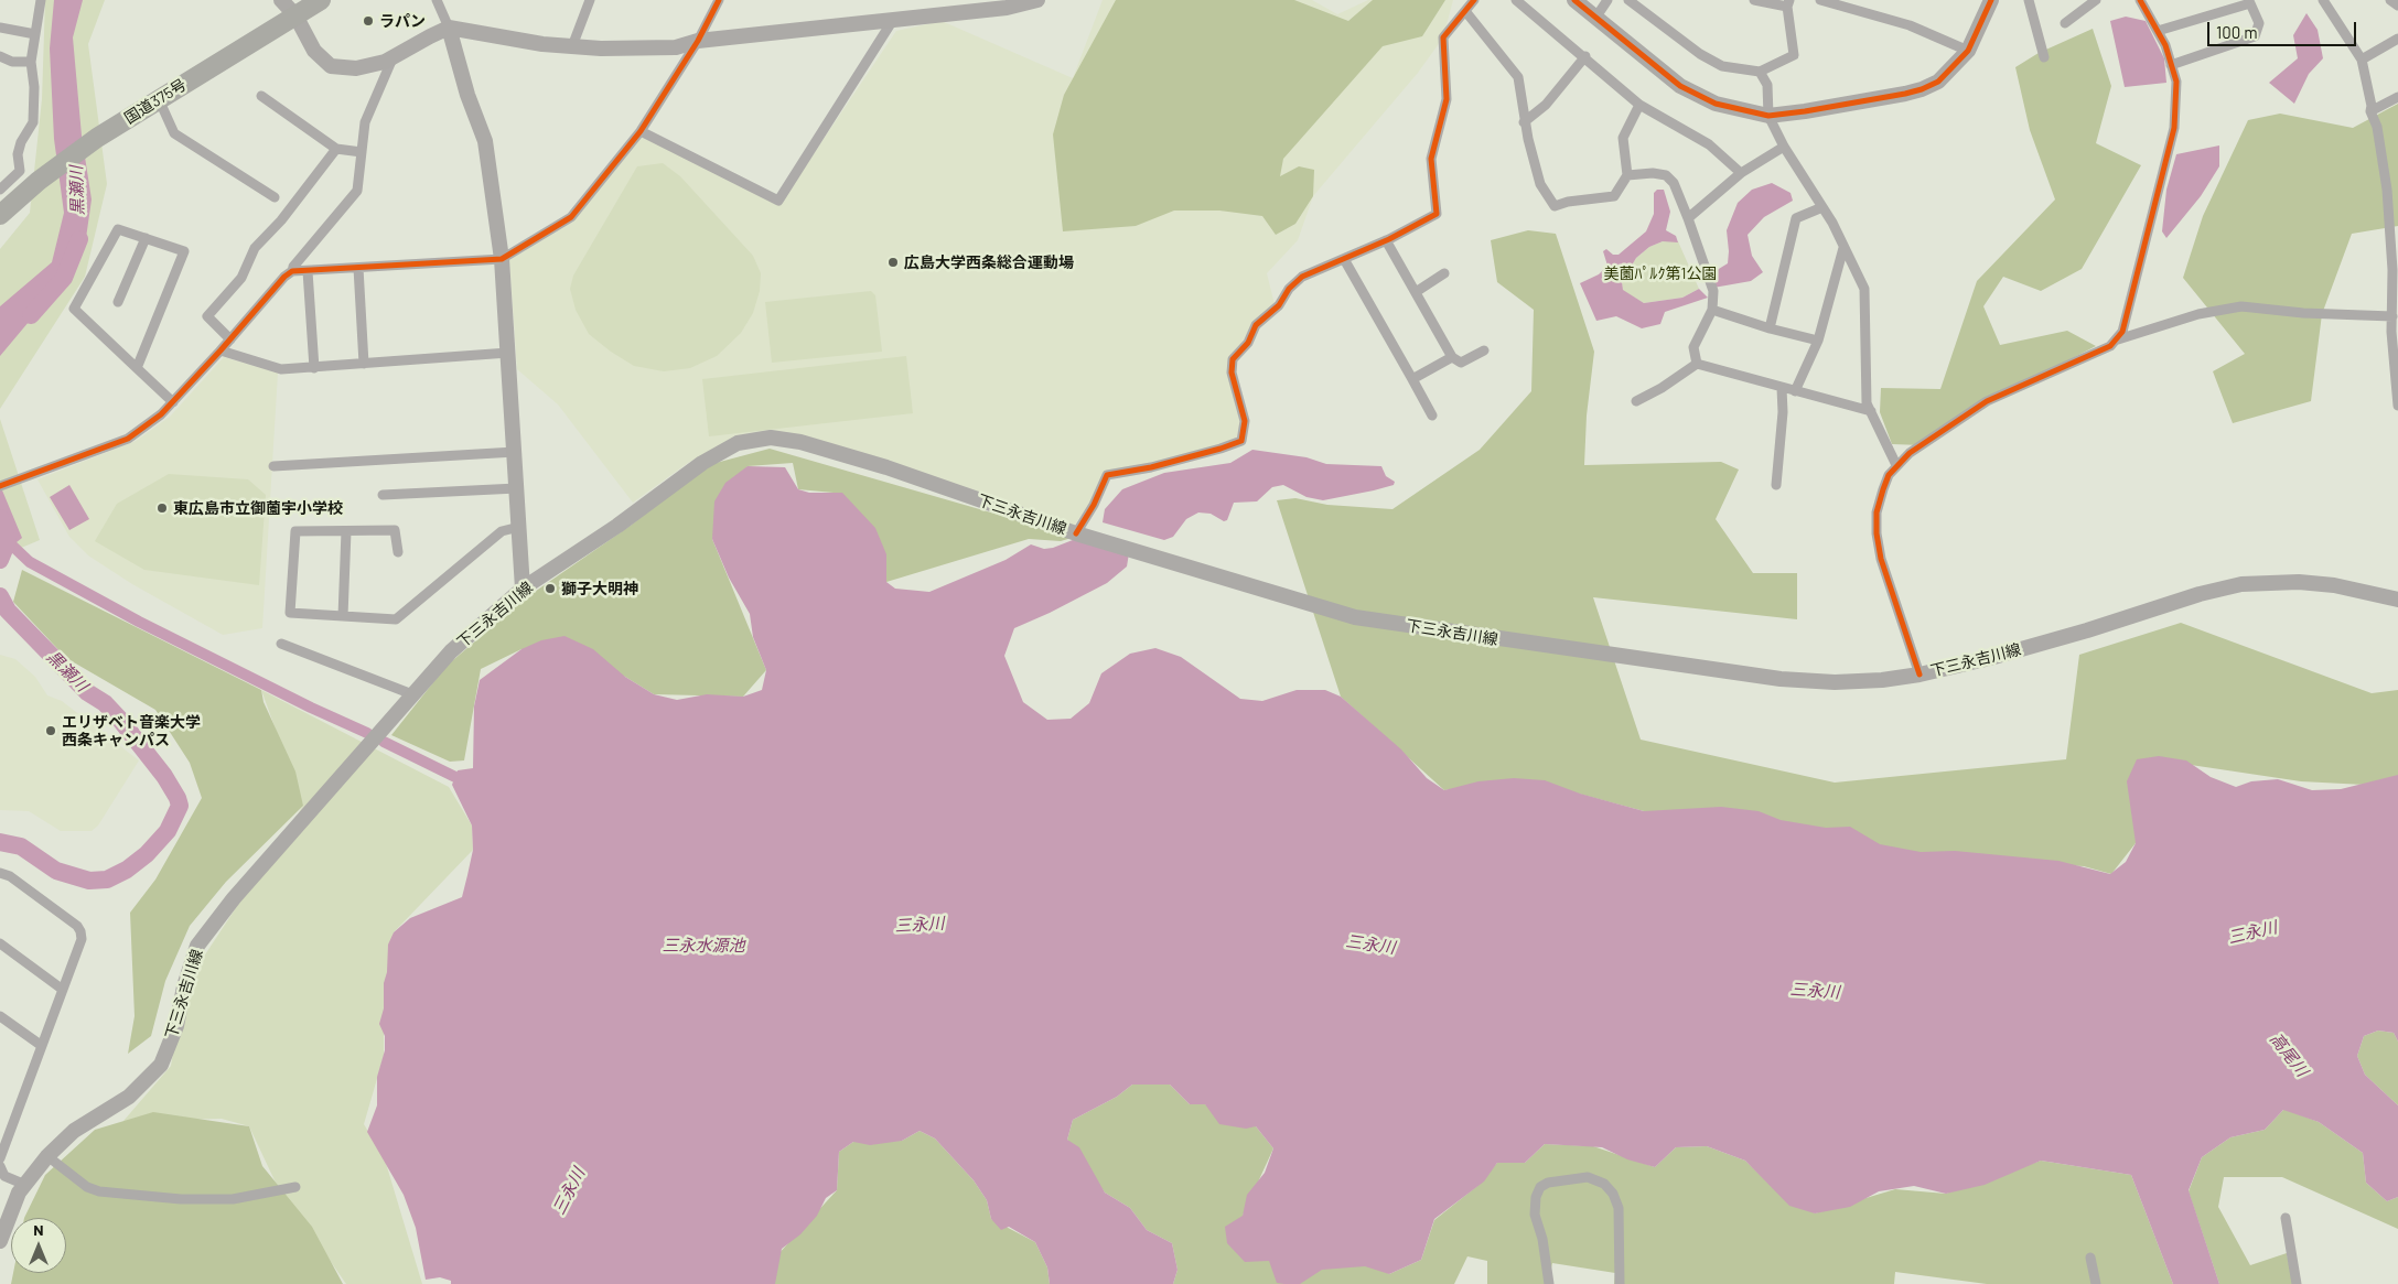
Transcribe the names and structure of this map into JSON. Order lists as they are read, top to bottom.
{
  "streets": {
    "highway": ["国道375号"],
    "main road": ["下三永吉川線"]
  },
  "water": [
    "黒瀬川",
    "三永川",
    "三永水源池",
    "高尾川"
  ],
  "parks": ["美薗ﾊﾟﾙｸ第1公園"],
  "places": [
    "ラパン",
    "広島大学西条総合運動場",
    "東広島市立御薗宇小学校",
    "獅子大明神",
    "エリザベト音楽大学 西条キャンパス"
  ],
  "scale_bar": "100 m",
  "north": "top"
}
